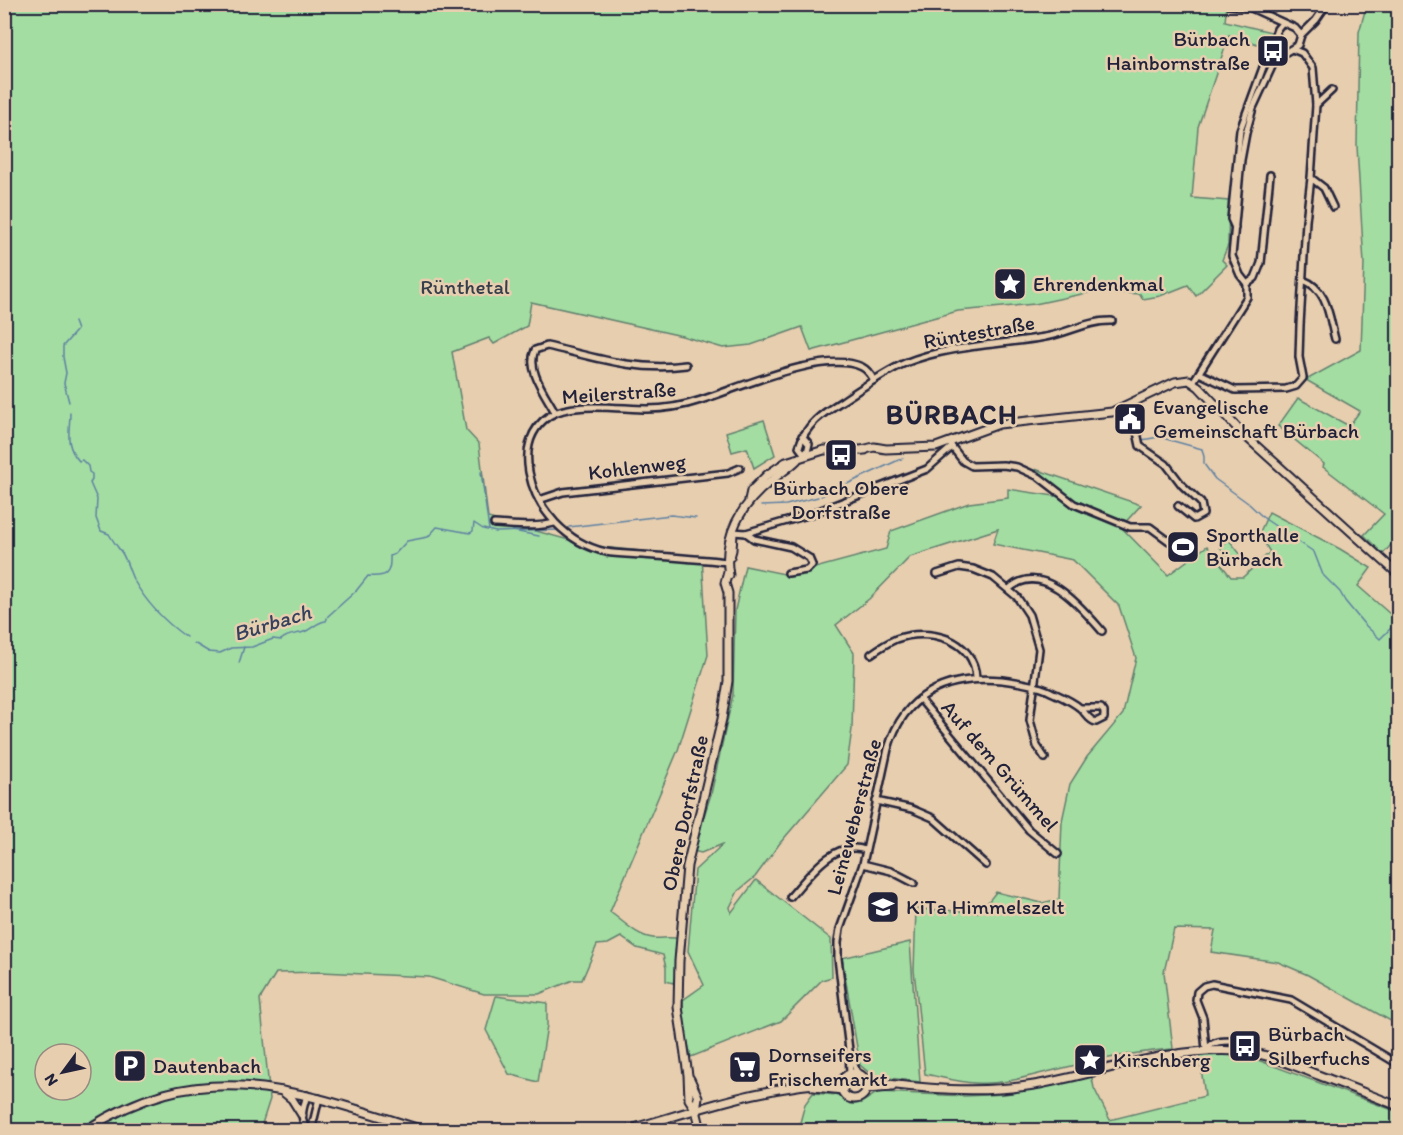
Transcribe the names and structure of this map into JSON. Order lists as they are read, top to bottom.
{
  "streets": {
    "street": [
      "Rüntestraße",
      "Meilerstraße",
      "Kohlenweg",
      "Auf dem Grümmel",
      "Obere Dorfstraße",
      "Leineweberstraße"
    ]
  },
  "crossings": [
    ["Rüntestraße", "Meilerstraße"],
    ["Rüntestraße", "Obere Dorfstraße"],
    ["Meilerstraße", "Kohlenweg"],
    ["Meilerstraße", "Obere Dorfstraße"],
    ["Auf dem Grümmel", "Leineweberstraße"]
  ],
  "districts": ["BÜRBACH"],
  "water": ["Bürbach"],
  "parks": ["Rünthetal"],
  "places": {
    "bus stop": ["Bürbach Hainbornstraße", "Bürbach Obere Dorfstraße", "Bürbach Silberfuchs"],
    "place": ["Ehrendenkmal", "Kirschberg"],
    "public building": ["Evangelische Gemeinschaft Bürbach"],
    "sports": ["Sporthalle Bürbach"],
    "school or university": ["KiTa Himmelszelt"],
    "parking": ["Dautenbach"],
    "supermarket": ["Dornseifers Frischemarkt"]
  },
  "north": "bottom left"
}
